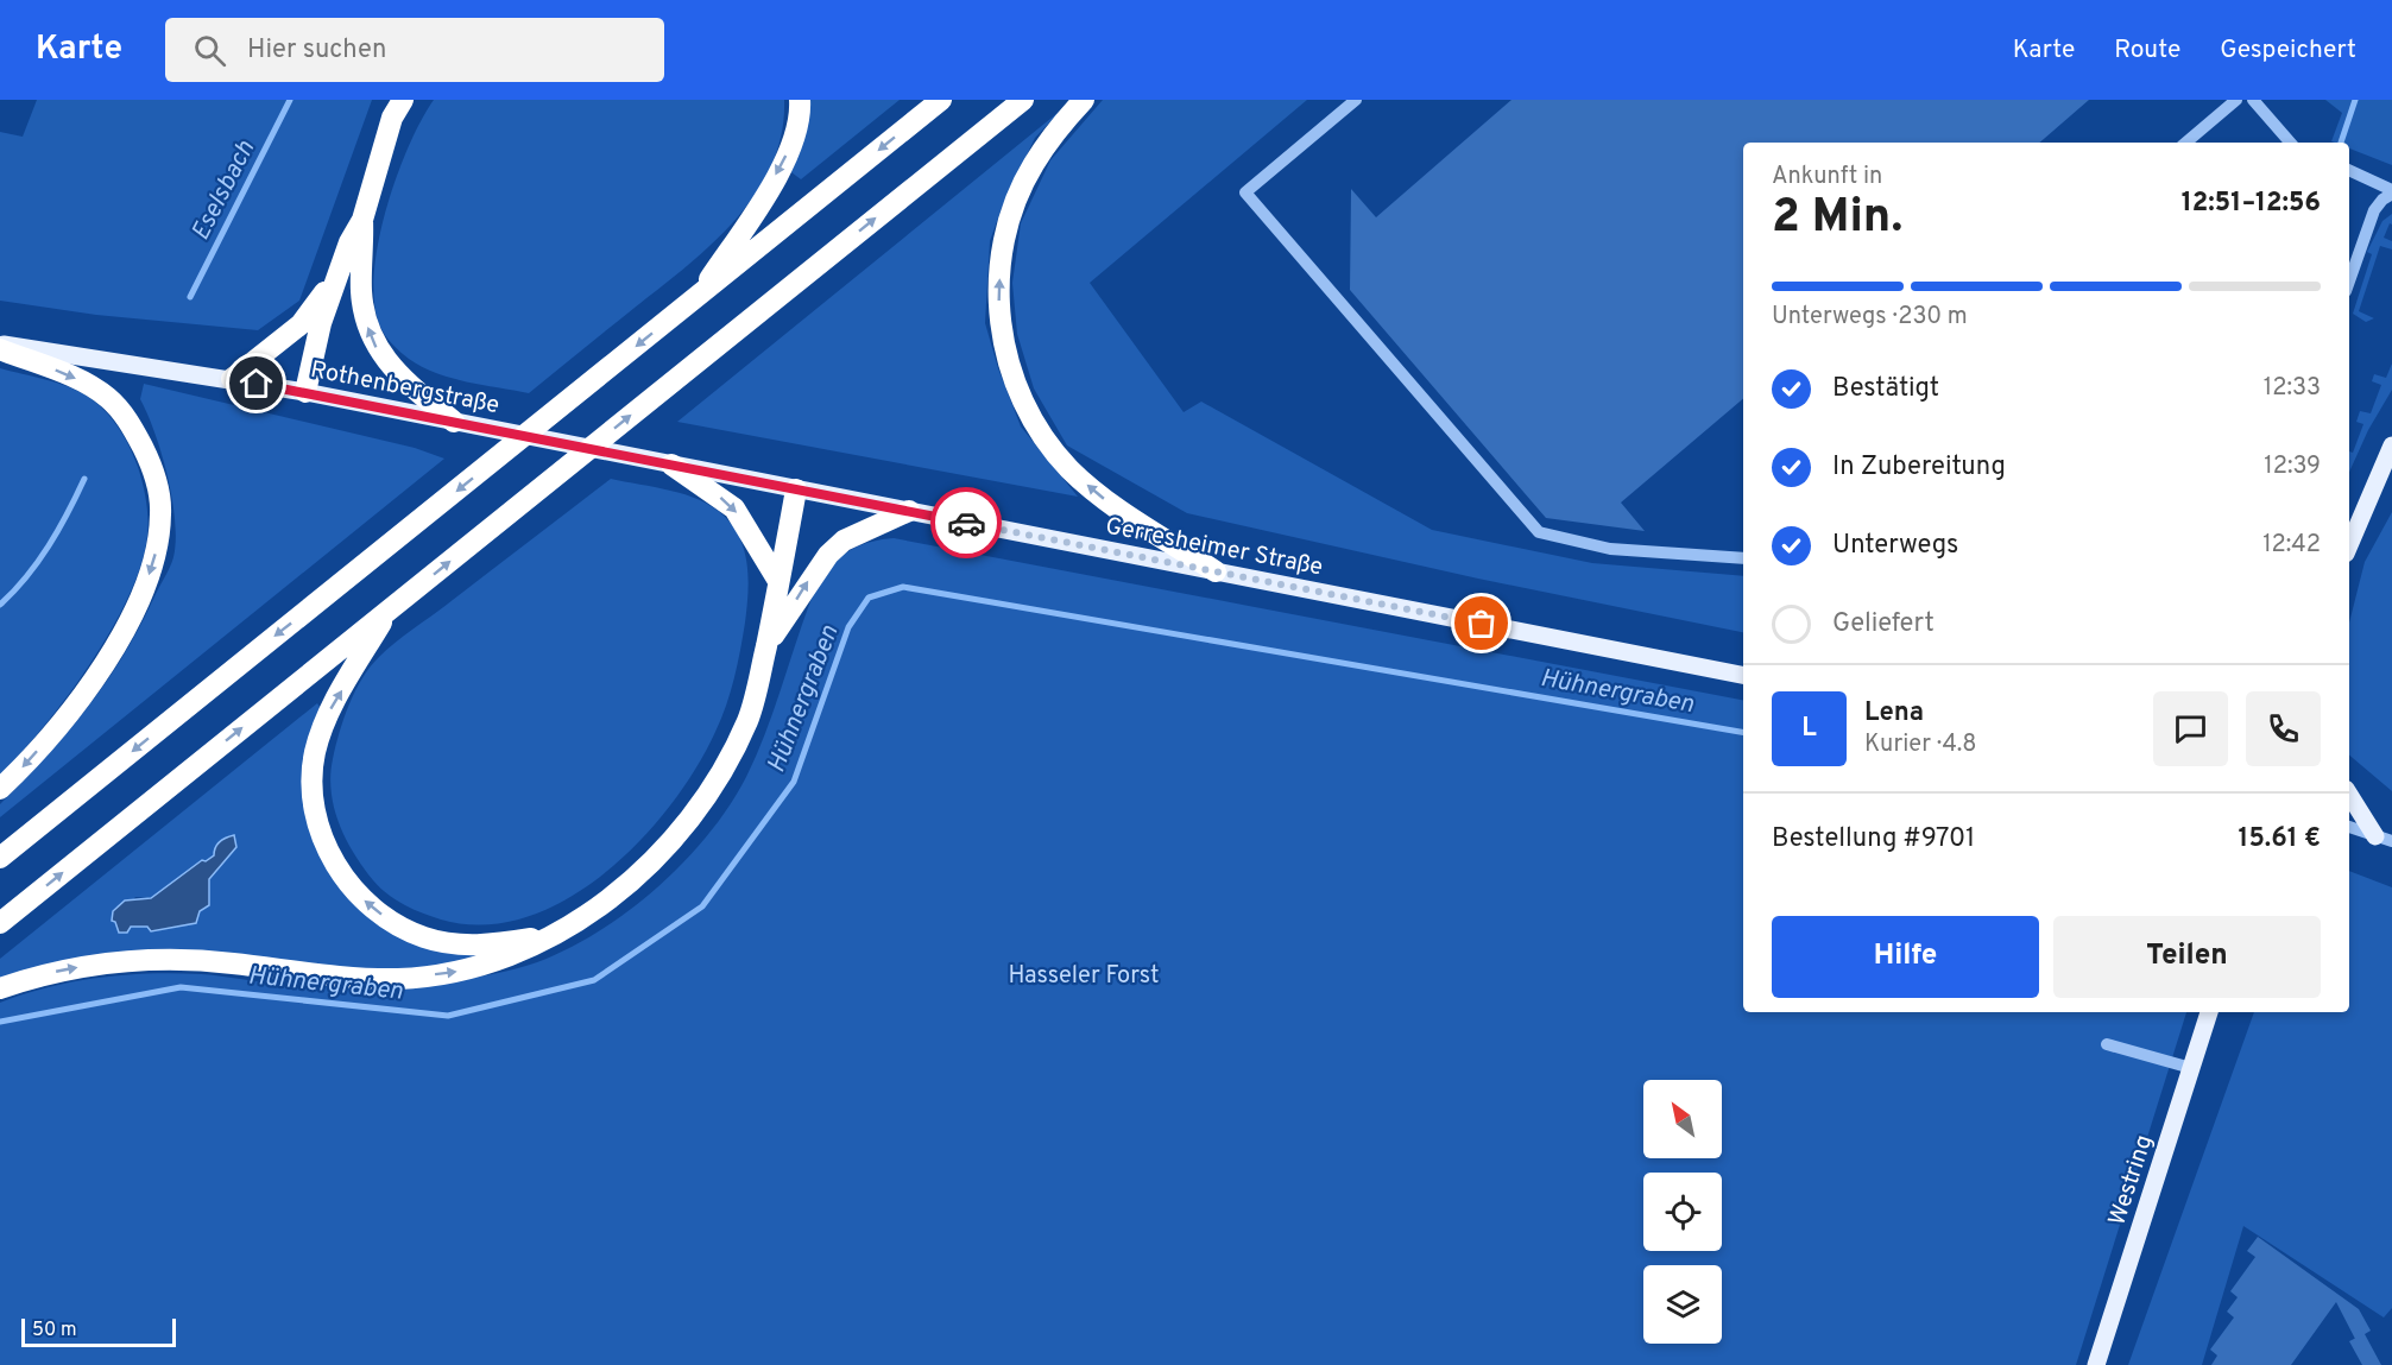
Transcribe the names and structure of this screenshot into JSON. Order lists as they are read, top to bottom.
{
  "streets": {
    "main road": ["Rothenbergstraße", "Gerresheimer Straße", "Westring"]
  },
  "crossings": [
    ["Rothenbergstraße", "Gerresheimer Straße"]
  ],
  "water": ["Eselsbach", "Hühnergraben"],
  "parks": ["Hasseler Forst"],
  "scale_bar": "50 m",
  "north": "top left",
  "page": {
    "header": "Karte",
    "search": "Hier suchen",
    "nav": ["Karte", "Route", "Gespeichert"],
    "heading": ["2 Min.", "Ankunft in", "12:51–12:56"],
    "panel": [
      "Lena",
      "Kurier · 4.8",
      "Bestellung #9701",
      "15.61 €"
    ],
    "bar": "Unterwegs · 230 m",
    "list": [
      ["Bestätigt", "12:33"],
      ["In Zubereitung", "12:39"],
      ["Unterwegs", "12:42"],
      "Geliefert"
    ],
    "round": "L",
    "buttons": ["Hilfe", "Teilen"],
    "scale": "50 m"
  }
}
